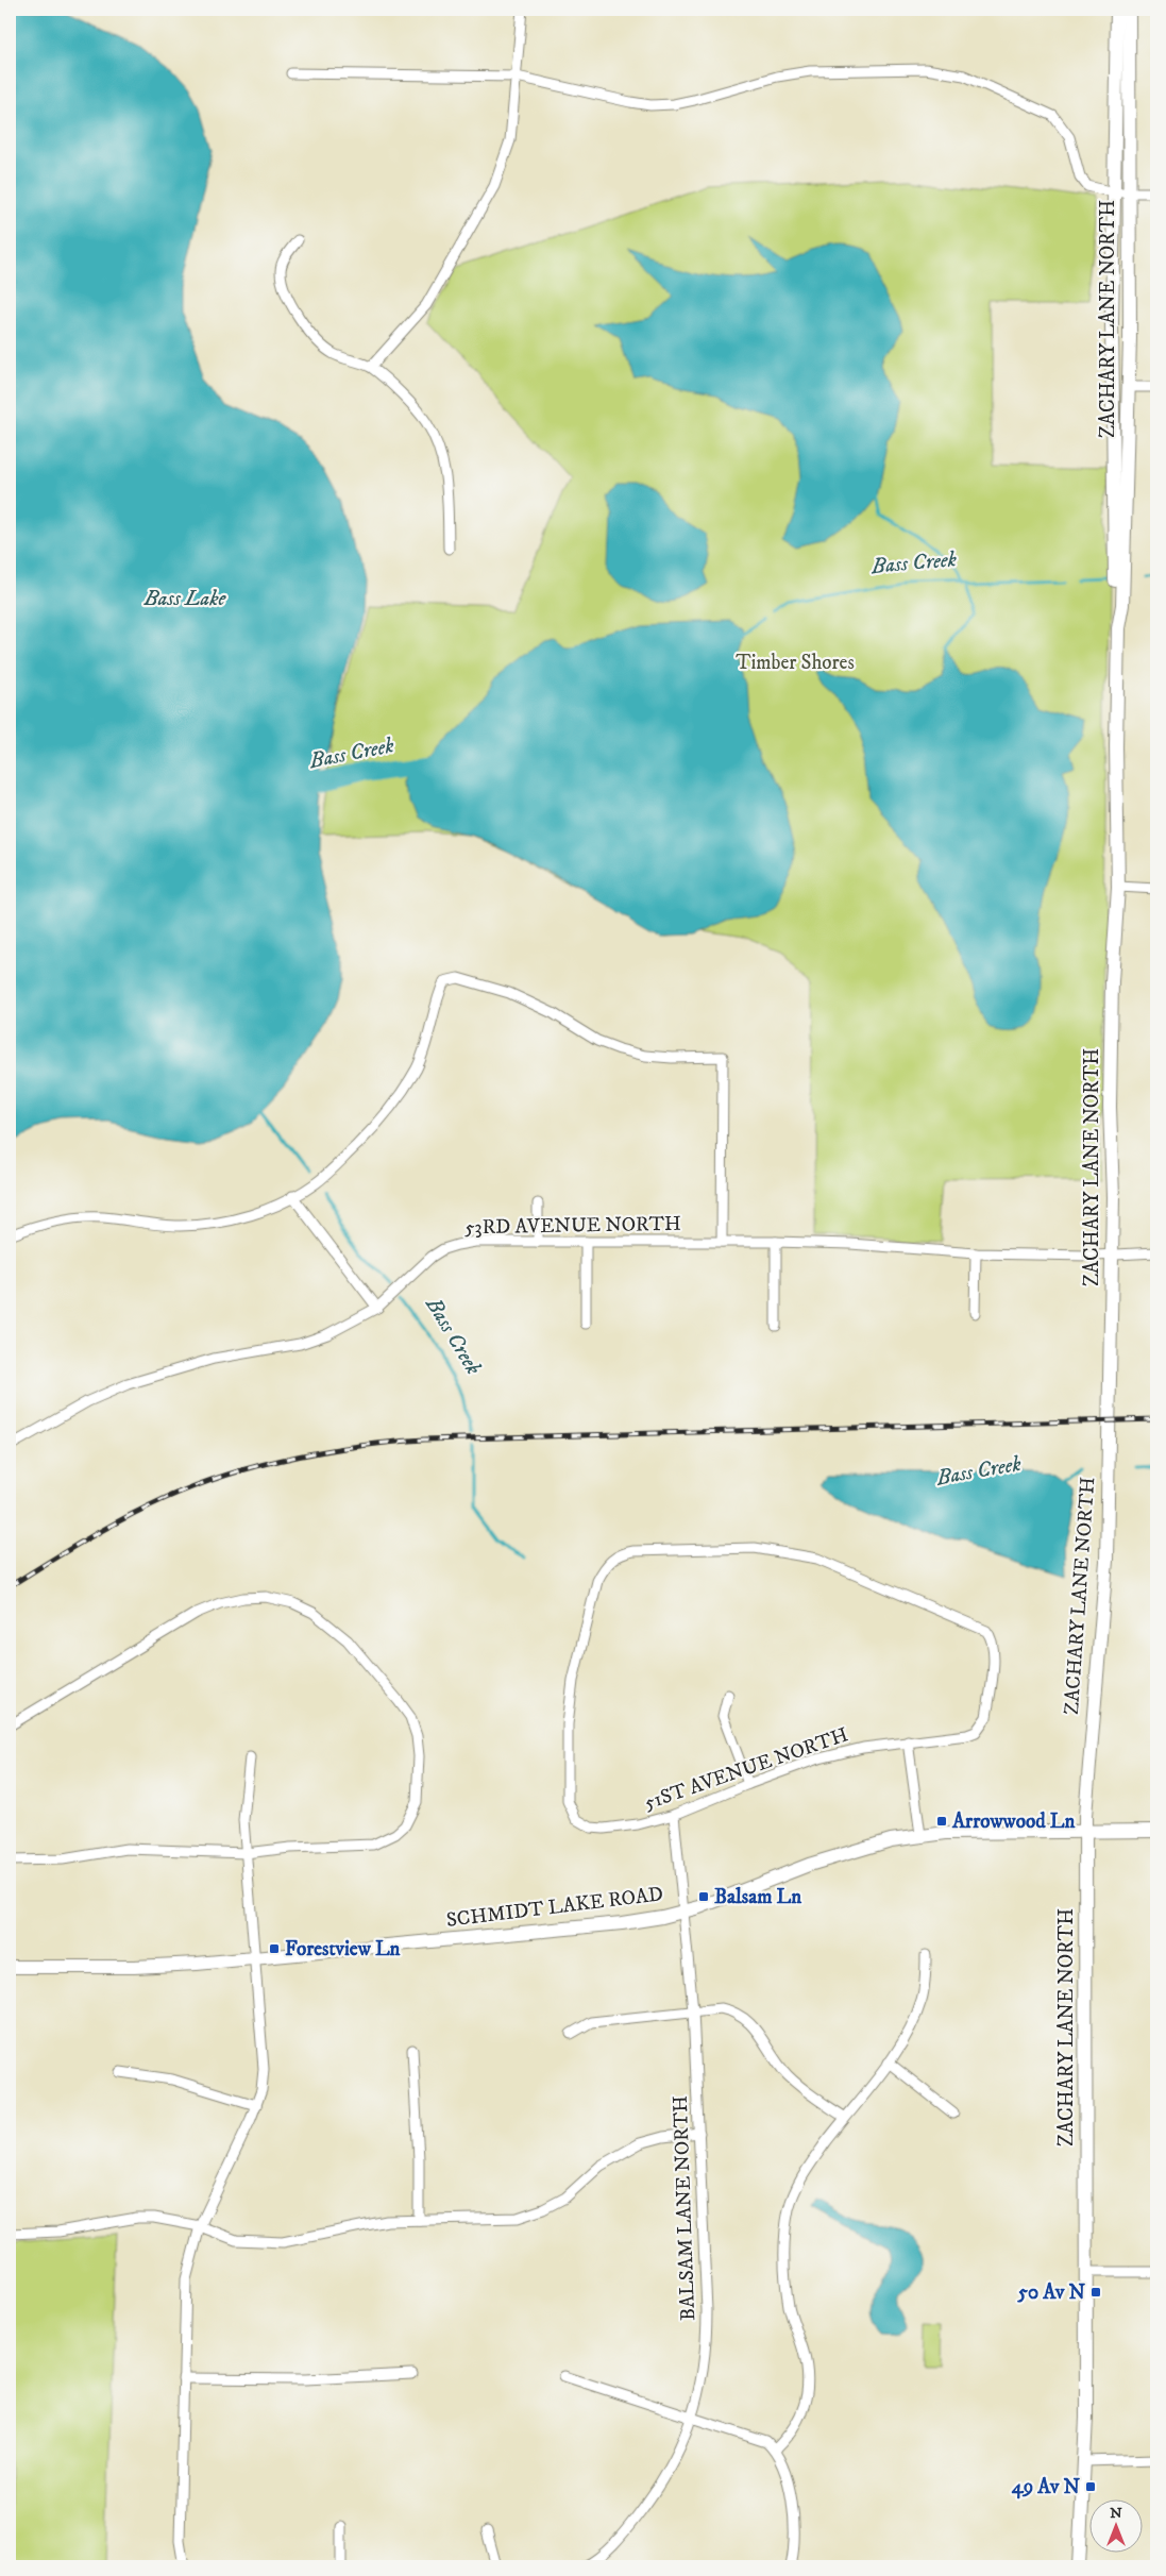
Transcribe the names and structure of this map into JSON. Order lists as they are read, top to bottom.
{
  "streets": {
    "street": [
      "ZACHARY LANE NORTH",
      "53RD AVENUE NORTH",
      "51ST AVENUE NORTH",
      "SCHMIDT LAKE ROAD",
      "BALSAM LANE NORTH"
    ]
  },
  "crossings": [
    ["ZACHARY LANE NORTH", "53RD AVENUE NORTH"],
    ["ZACHARY LANE NORTH", "SCHMIDT LAKE ROAD"],
    ["51ST AVENUE NORTH", "BALSAM LANE NORTH"],
    ["SCHMIDT LAKE ROAD", "BALSAM LANE NORTH"]
  ],
  "water": ["Bass Creek", "Bass Lake"],
  "parks": ["Timber Shores"],
  "places": {
    "transit": [
      "Arrowwood Ln",
      "Balsam Ln",
      "Forestview Ln",
      "50 Av N",
      "49 Av N"
    ]
  },
  "north": "top"
}
